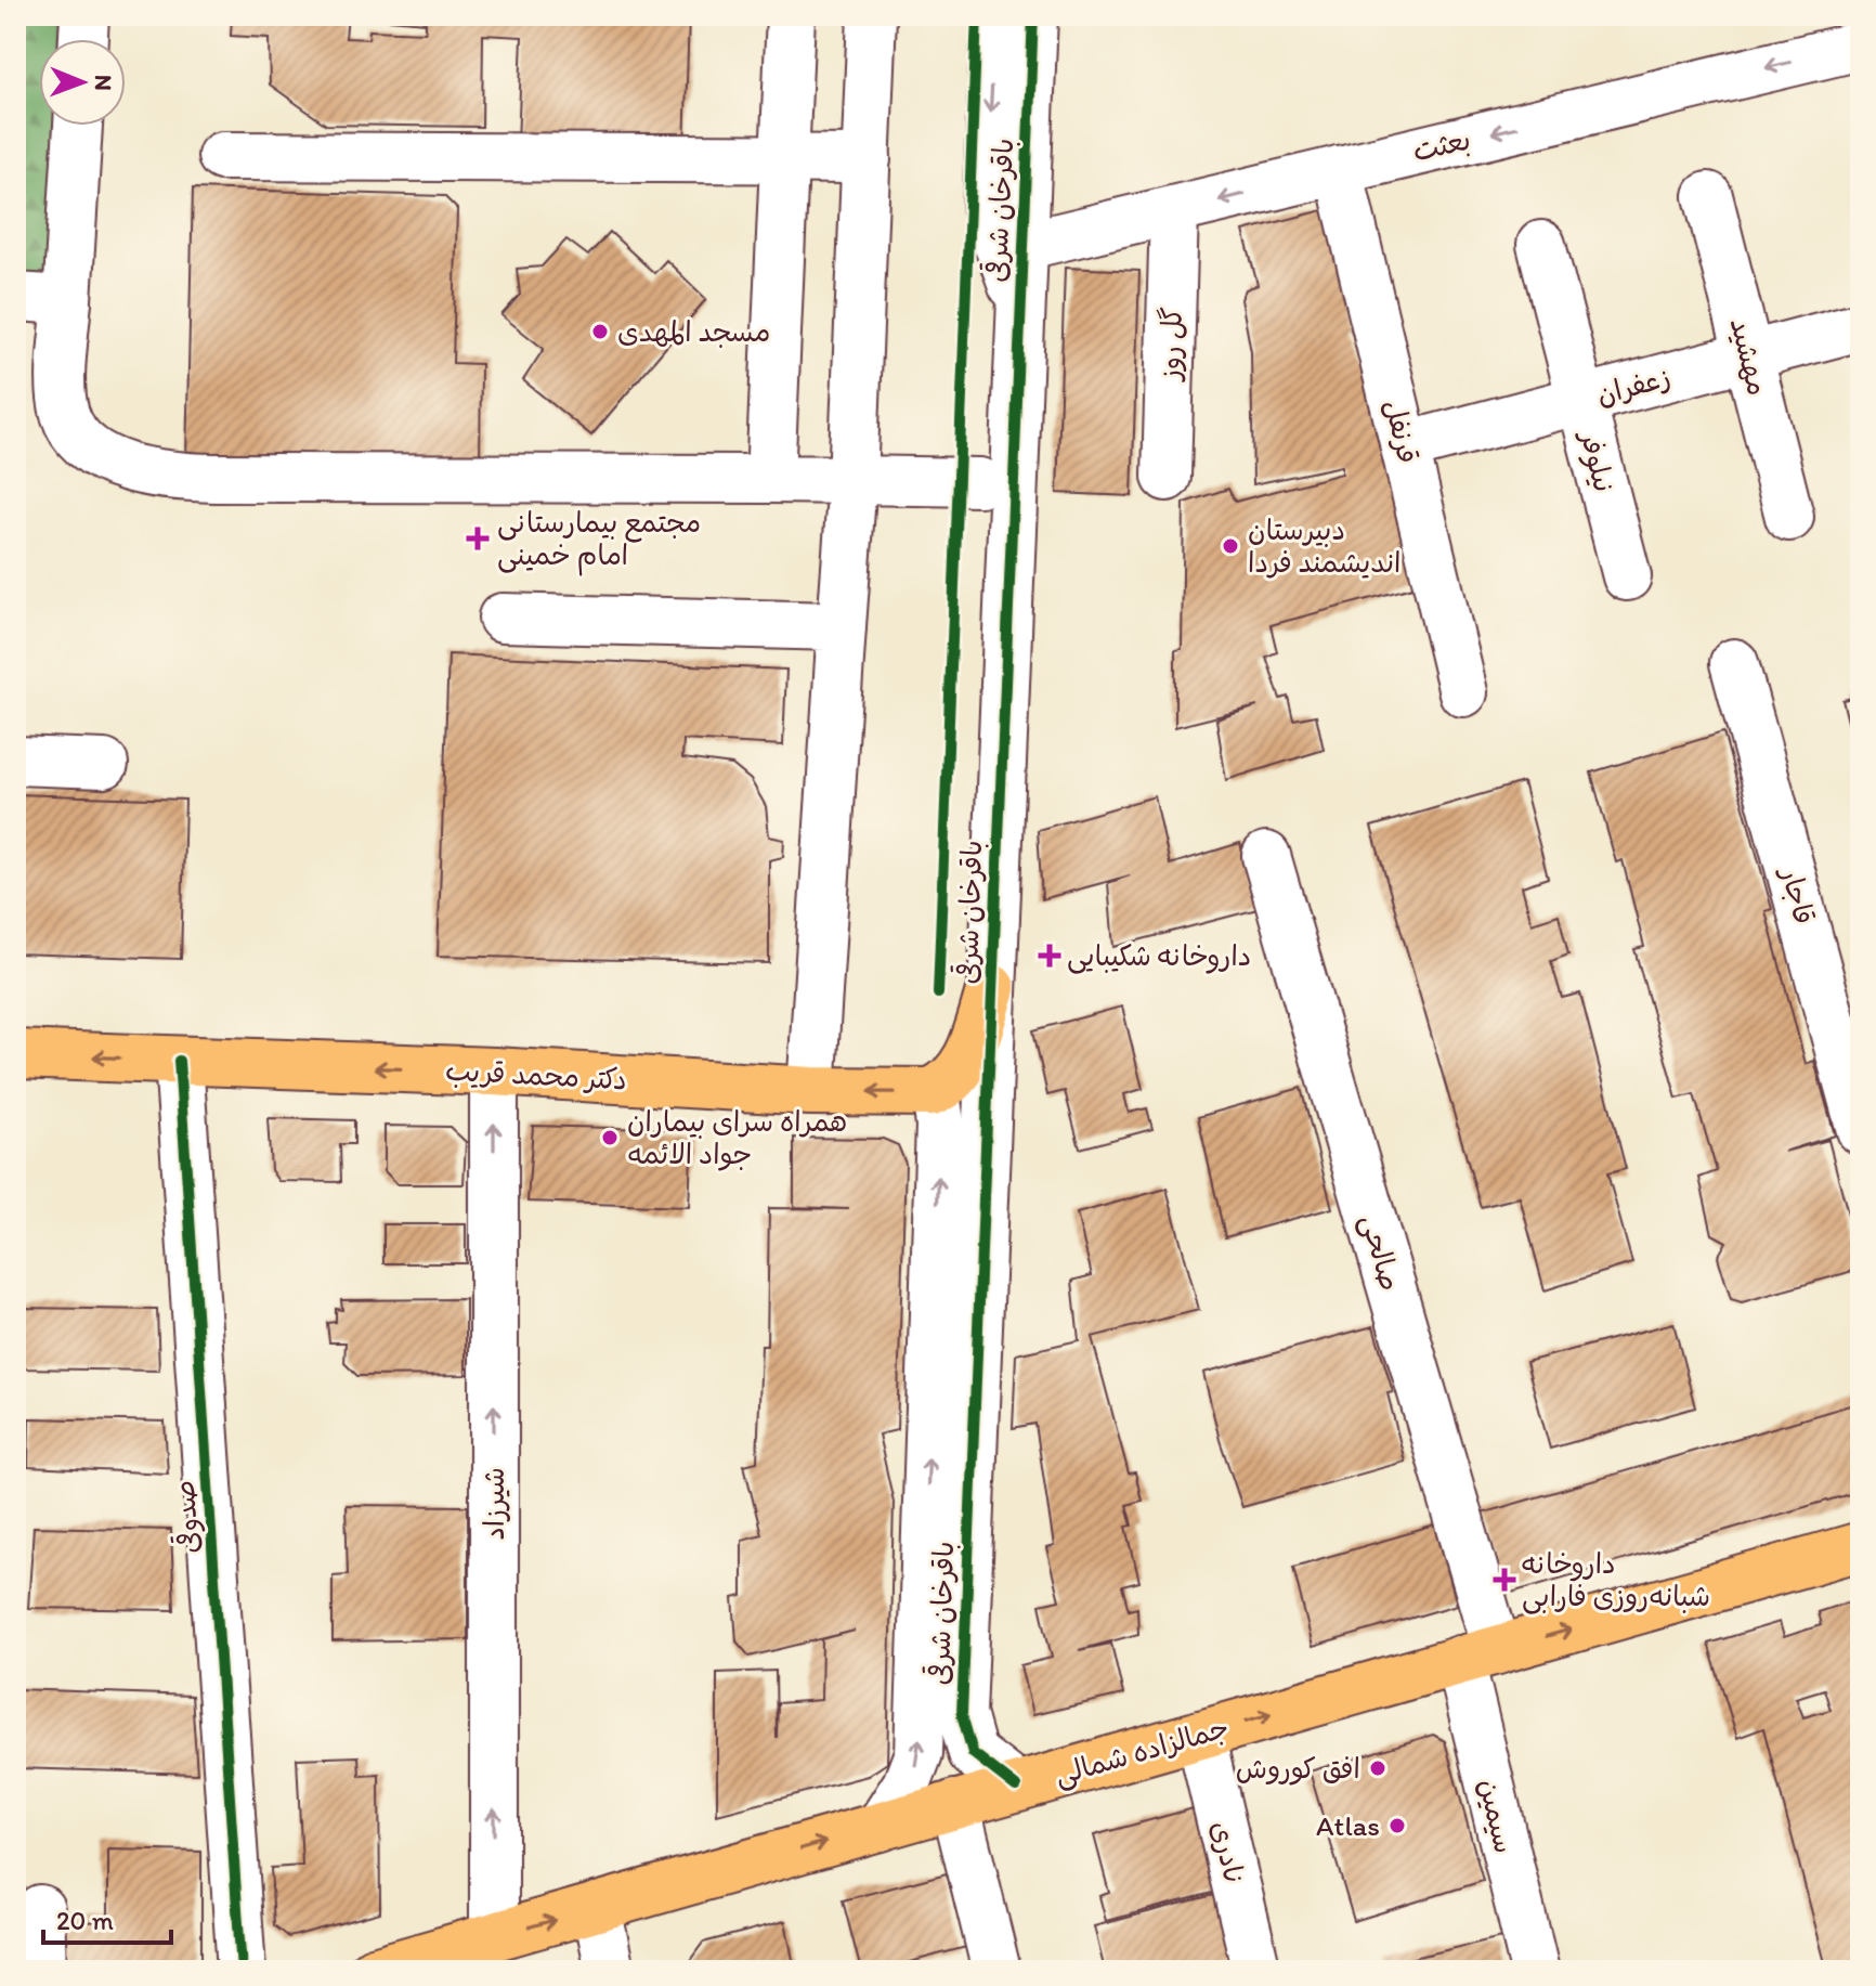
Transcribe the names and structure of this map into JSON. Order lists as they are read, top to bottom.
{
  "streets": {
    "main road": ["دکتر محمد قریب", "جمالزاده شمالی"],
    "street": [
      "بعثت",
      "باقرخان شرقی",
      "گل روز",
      "مهشید",
      "زعفران",
      "قرنفل",
      "نیلوفر",
      "قاجار",
      "صالحی",
      "شیرزاد",
      "صدوقی",
      "سیمین",
      "نادری"
    ]
  },
  "crossings": [
    ["بعثت", "باقرخان شرقی"],
    ["بعثت", "گل روز"],
    ["بعثت", "قرنفل"],
    ["باقرخان شرقی", "جمالزاده شمالی"],
    ["مهشید", "زعفران"],
    ["زعفران", "قرنفل"],
    ["زعفران", "نیلوفر"],
    ["دکتر محمد قریب", "شیرزاد"],
    ["دکتر محمد قریب", "صدوقی"],
    ["صالحی", "جمالزاده شمالی"],
    ["صالحی", "سیمین"],
    ["شیرزاد", "جمالزاده شمالی"],
    ["جمالزاده شمالی", "سیمین"],
    ["جمالزاده شمالی", "نادری"]
  ],
  "one_way": ["بعثت", "دکتر محمد قریب", "جمالزاده شمالی"],
  "places": {
    "other": [
      "مسجد المهدی",
      "دبیرستان اندیشمند فردا",
      "همراه سرای بیماران جواد الائمه",
      "افق کوروش",
      "Atlas"
    ],
    "health": ["مجتمع بیمارستانی امام خمینی", "داروخانه شکیبایی", "داروخانه شبانه‌روزی فارابی"]
  },
  "scale_bar": "20 m",
  "north": "right"
}
